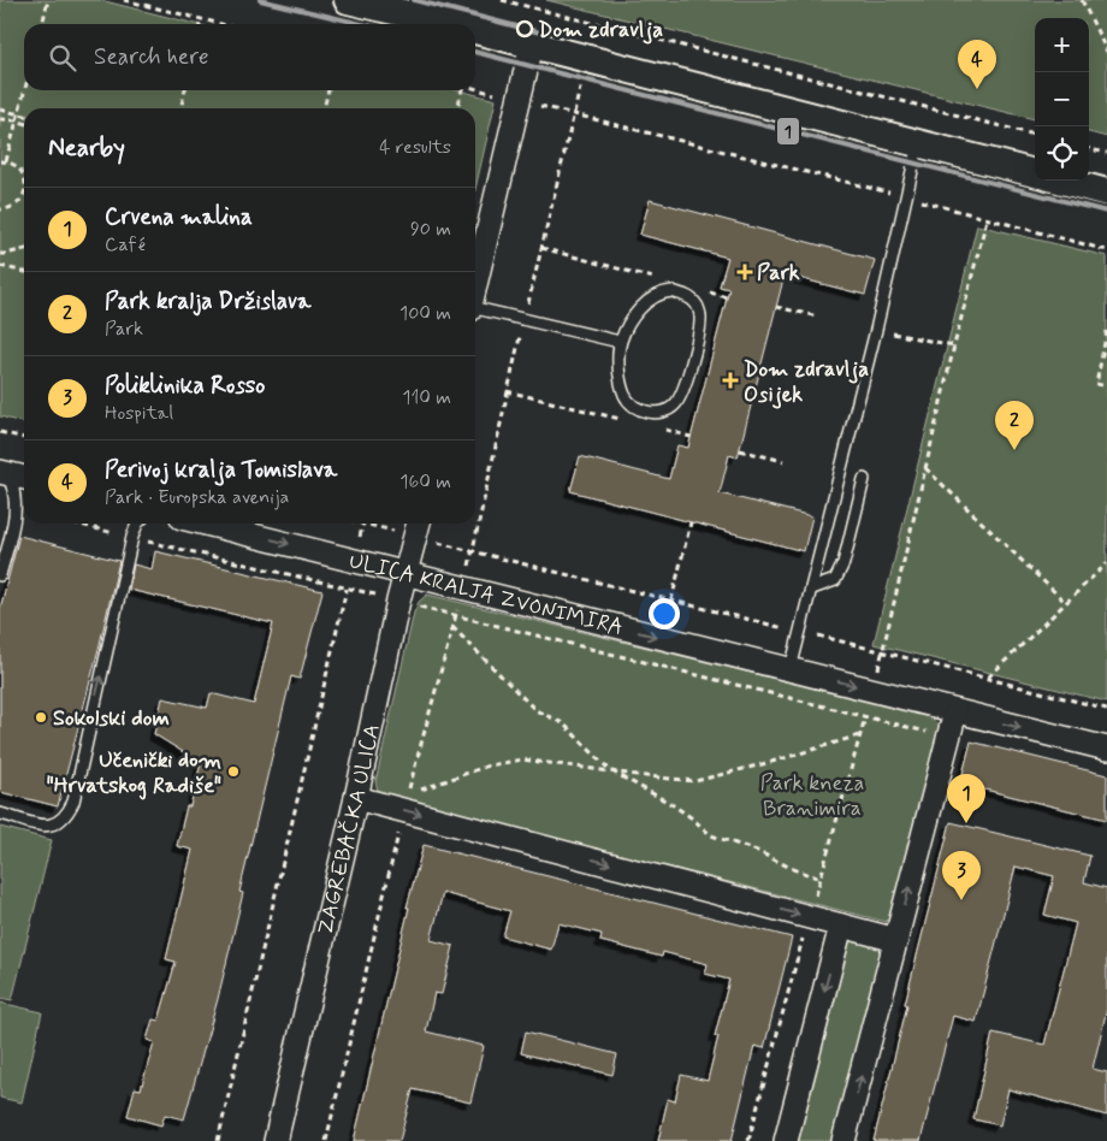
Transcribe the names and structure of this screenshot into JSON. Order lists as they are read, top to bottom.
{
  "streets": {
    "street": ["ULICA KRALJA ZVONIMIRA", "ZAGREBAČKA ULICA"]
  },
  "crossings": [
    ["ULICA KRALJA ZVONIMIRA", "ZAGREBAČKA ULICA"]
  ],
  "one_way": ["ULICA KRALJA ZVONIMIRA"],
  "parks": ["Park kneza Branimira"],
  "places": {
    "other": ["Dom zdravlja", "Sokolski dom", "Učenički dom \"Hrvatskog Radiše\""],
    "health": ["Park", "Dom zdravlja Osijek"]
  },
  "lines": ["transit line 1"],
  "page": {
    "map_buttons": ["+", "−"],
    "search": "Search here",
    "pins": [
      "4",
      "2",
      "1",
      "3"
    ],
    "heading": ["Nearby", "4 results"],
    "list": [
      {
        "mark": "1",
        "name": "Crvena malina",
        "note": "Café",
        "value": "90 m"
      },
      {
        "mark": "2",
        "name": "Park kralja Držislava",
        "note": "Park",
        "value": "100 m"
      },
      {
        "mark": "3",
        "name": "Poliklinika Rosso",
        "note": "Hospital",
        "value": "110 m"
      },
      {
        "mark": "4",
        "name": "Perivoj kralja Tomislava",
        "note": "Park · Europska avenija",
        "value": "160 m"
      }
    ]
  }
}
